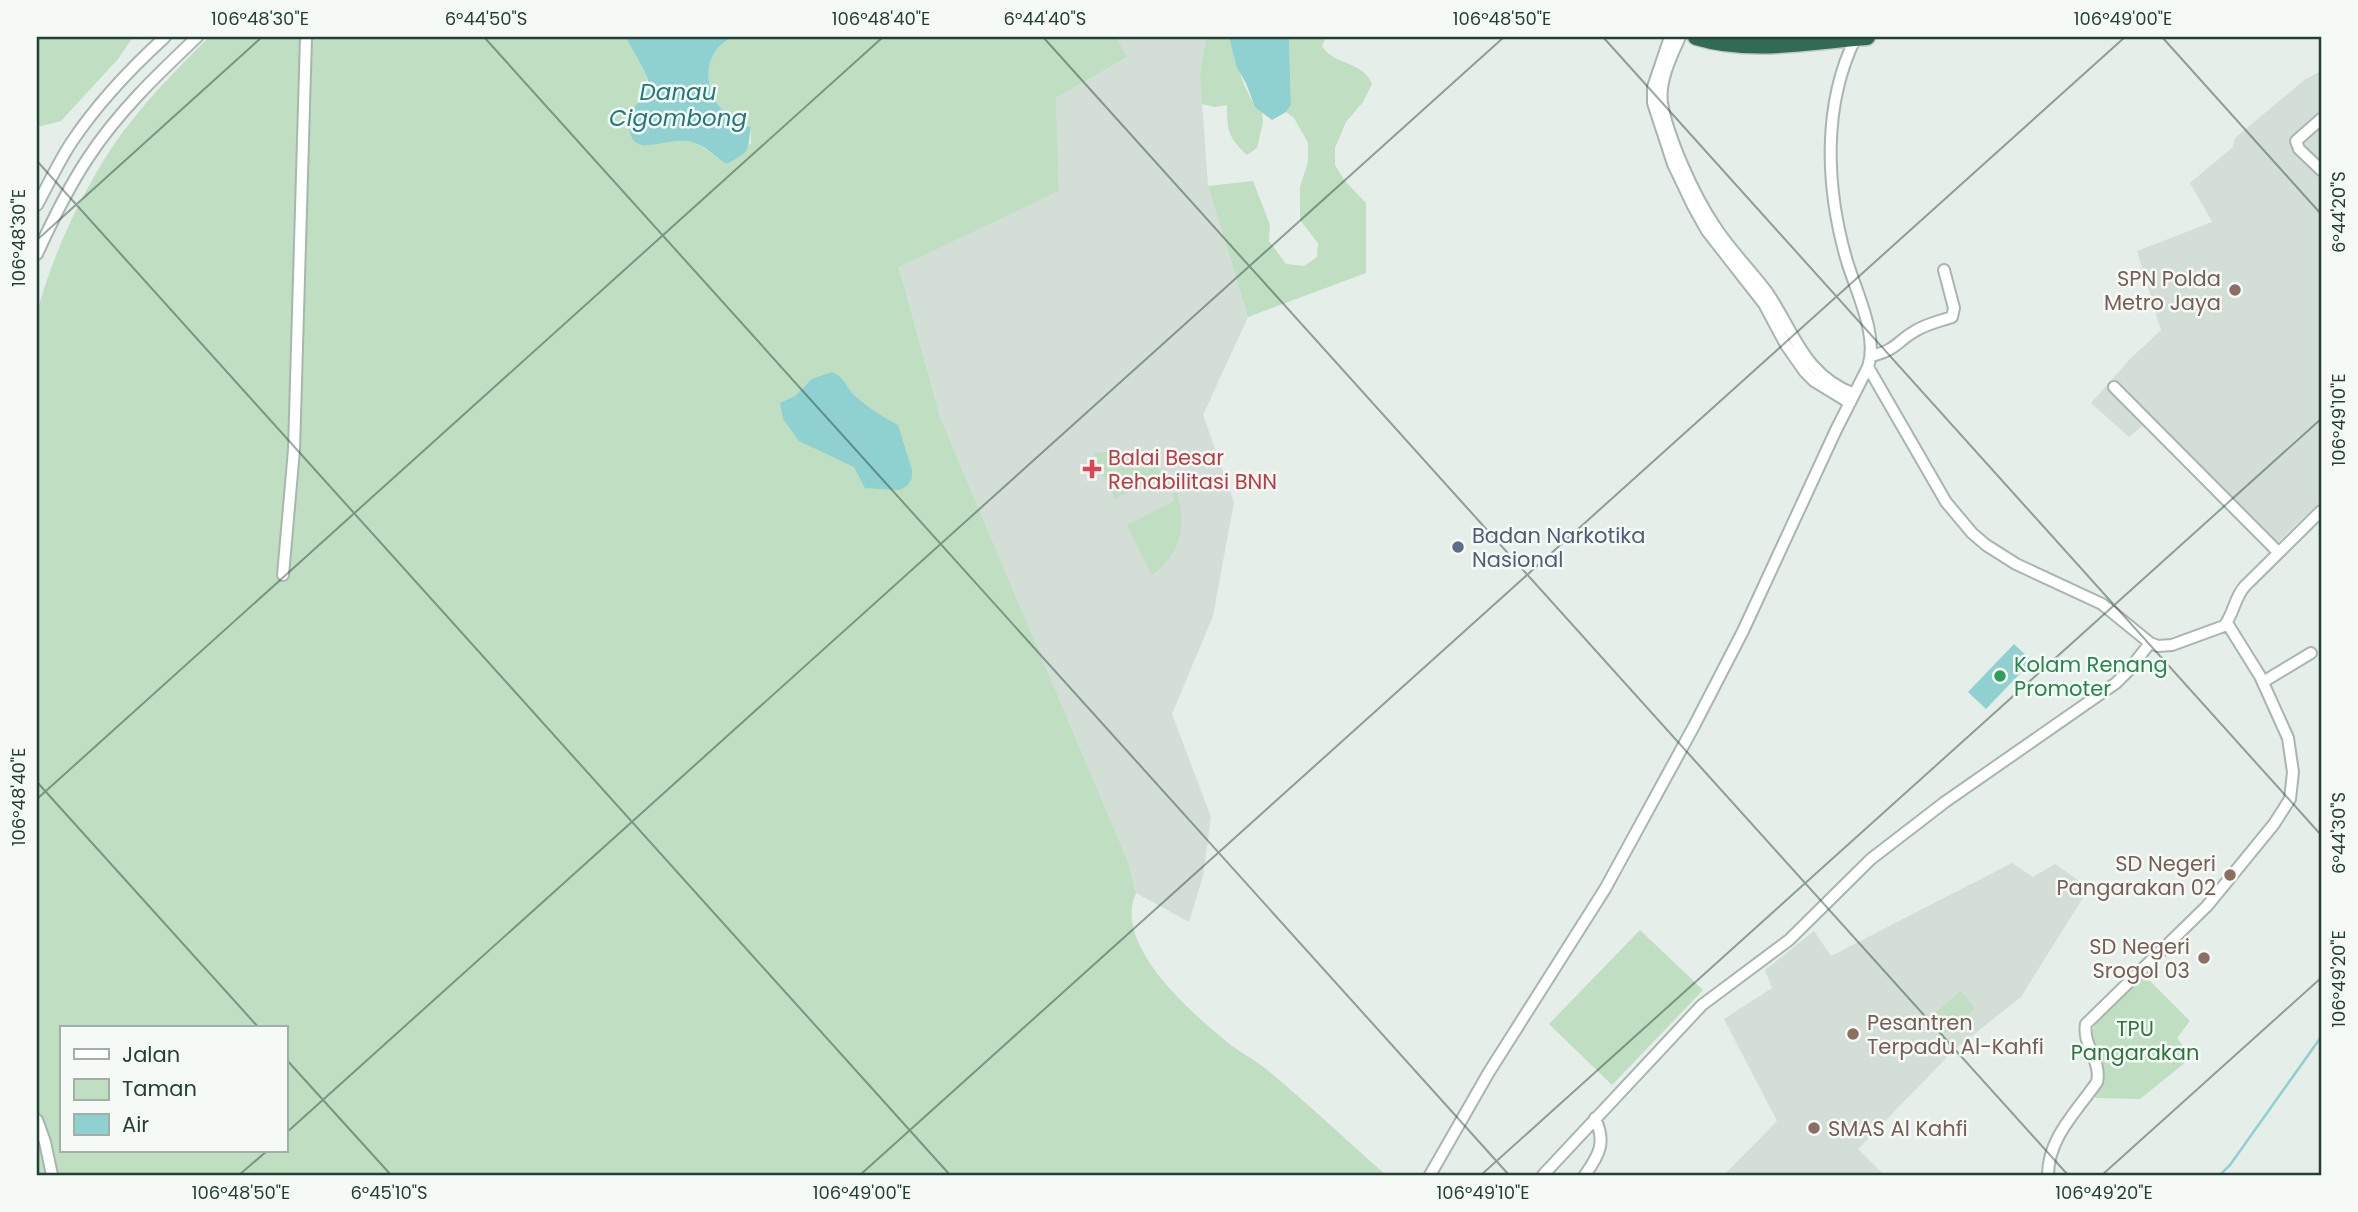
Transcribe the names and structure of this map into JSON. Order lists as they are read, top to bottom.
{
  "water": ["Danau Cigombong"],
  "parks": ["TPU Pangarakan"],
  "places": {
    "other": [
      "SPN Polda Metro Jaya",
      "Badan Narkotika Nasional",
      "Kolam Renang Promoter",
      "SD Negeri Pangarakan 02",
      "SD Negeri Srogol 03",
      "Pesantren Terpadu Al-Kahfi",
      "SMAS Al Kahfi"
    ],
    "health": ["Balai Besar Rehabilitasi BNN"]
  },
  "legend": ["Jalan", "Taman", "Air"],
  "coordinates": [
    "106°48'30\"E",
    "6°44'50\"S",
    "106°48'40\"E",
    "6°44'40\"S",
    "106°48'50\"E",
    "106°49'00\"E",
    "6°44'20\"S",
    "106°49'10\"E",
    "6°44'30\"S",
    "106°49'20\"E",
    "6°45'10\"S"
  ]
}
